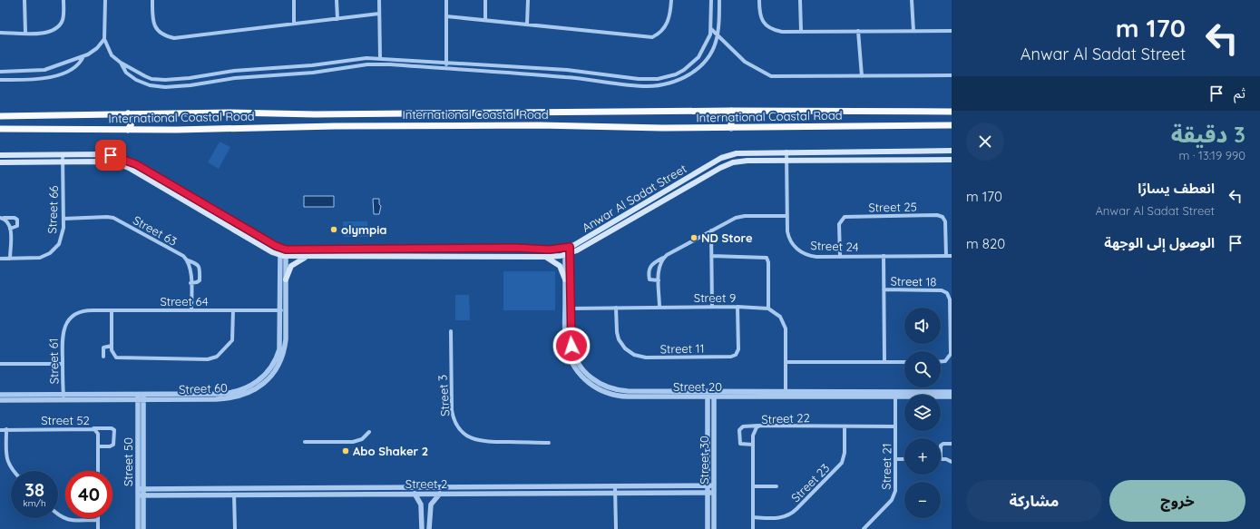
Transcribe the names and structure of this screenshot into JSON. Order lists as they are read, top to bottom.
{
  "streets": {
    "highway": ["International Coastal Road"],
    "main road": ["Anwar Al Sadat Street"],
    "street": [
      "Street 25",
      "Street 66",
      "Street 63",
      "Street 24",
      "Street 18",
      "Street 9",
      "Street 64",
      "Street 11",
      "Street 61",
      "Street 20",
      "Street 60",
      "Street 3",
      "Street 22",
      "Street 52",
      "Street 30",
      "Street 50",
      "Street 21",
      "Street 23",
      "Street 2"
    ]
  },
  "crossings": [
    ["Anwar Al Sadat Street", "Street 66"],
    ["Anwar Al Sadat Street", "Street 24"],
    ["Anwar Al Sadat Street", "Street 20"],
    ["Anwar Al Sadat Street", "Street 60"],
    ["Street 25", "Street 24"],
    ["Street 66", "Street 63"],
    ["Street 9", "Street 11"],
    ["Street 9", "Street 20"],
    ["Street 64", "Street 61"],
    ["Street 64", "Street 60"],
    ["Street 61", "Street 60"],
    ["Street 20", "Street 30"],
    ["Street 20", "Street 21"],
    ["Street 60", "Street 50"],
    ["Street 22", "Street 21"],
    ["Street 22", "Street 23"],
    ["Street 30", "Street 2"],
    ["Street 50", "Street 2"]
  ],
  "places": ["olympia", "ND Store", "Abo Shaker 2"],
  "page": {
    "turn": ["170 m", "Anwar Al Sadat Street"],
    "then": "ثم",
    "heading": ["3 دقيقة", "990 m · 13:19"],
    "list": [
      {
        "name": "انعطف يسارًا",
        "note": "Anwar Al Sadat Street",
        "value": "170 m"
      },
      {
        "name": "الوصول إلى الوجهة",
        "value": "820 m"
      }
    ],
    "map_buttons": ["+", "−"],
    "speed": "38 km/h",
    "limit": "40",
    "buttons": ["خروج", "مشاركة"]
  }
}
